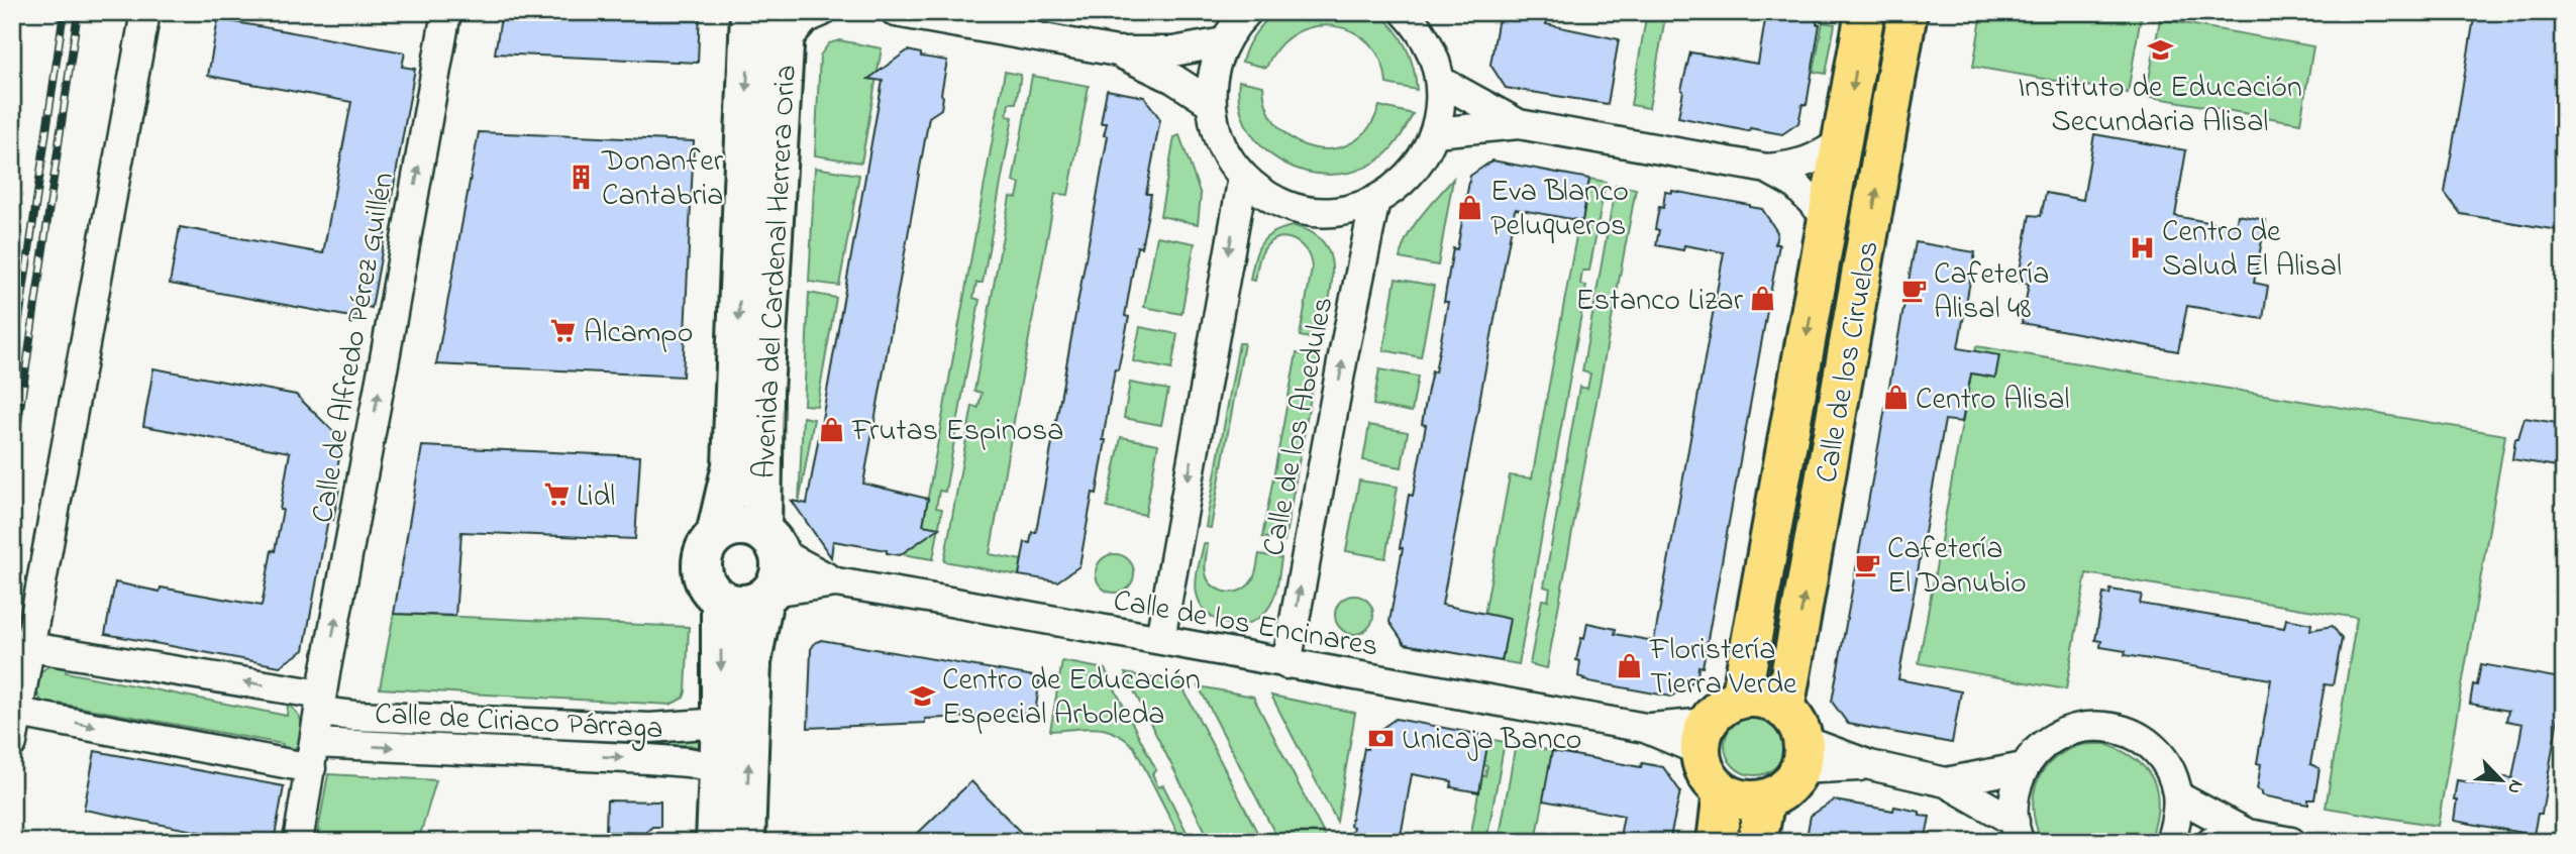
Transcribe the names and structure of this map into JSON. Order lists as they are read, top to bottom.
{
  "streets": {
    "main road": ["Avenida del Cardenal Herrera Oria", "Calle de los Ciruelos"],
    "street": [
      "Calle de Alfredo Pérez Guillén",
      "Calle de los Abedules",
      "Calle de los Encinares",
      "Calle de Ciriaco Párraga"
    ]
  },
  "crossings": [
    ["Avenida del Cardenal Herrera Oria", "Calle de los Encinares"],
    ["Calle de Alfredo Pérez Guillén", "Calle de Ciriaco Párraga"],
    ["Calle de los Ciruelos", "Calle de los Encinares"],
    ["Calle de los Abedules", "Calle de los Encinares"]
  ],
  "one_way": ["Calle de Alfredo Pérez Guillén"],
  "places": {
    "school or university": ["Instituto de Educación Secundaria Alisal", "Centro de Educación Especial Arboleda"],
    "building": ["Donanfer Cantabria"],
    "shop": [
      "Eva Blanco Peluqueros",
      "Estanco Lizar",
      "Centro Alisal",
      "Frutas Espinosa",
      "Floristería Tierra Verde"
    ],
    "hospital": ["Centro de Salud El Alisal"],
    "cafe": ["Cafetería Alisal 48", "Cafetería El Danubio"],
    "supermarket": ["Alcampo", "Lidl"],
    "bank": ["Unicaja Banco"]
  },
  "north": "bottom right"
}
